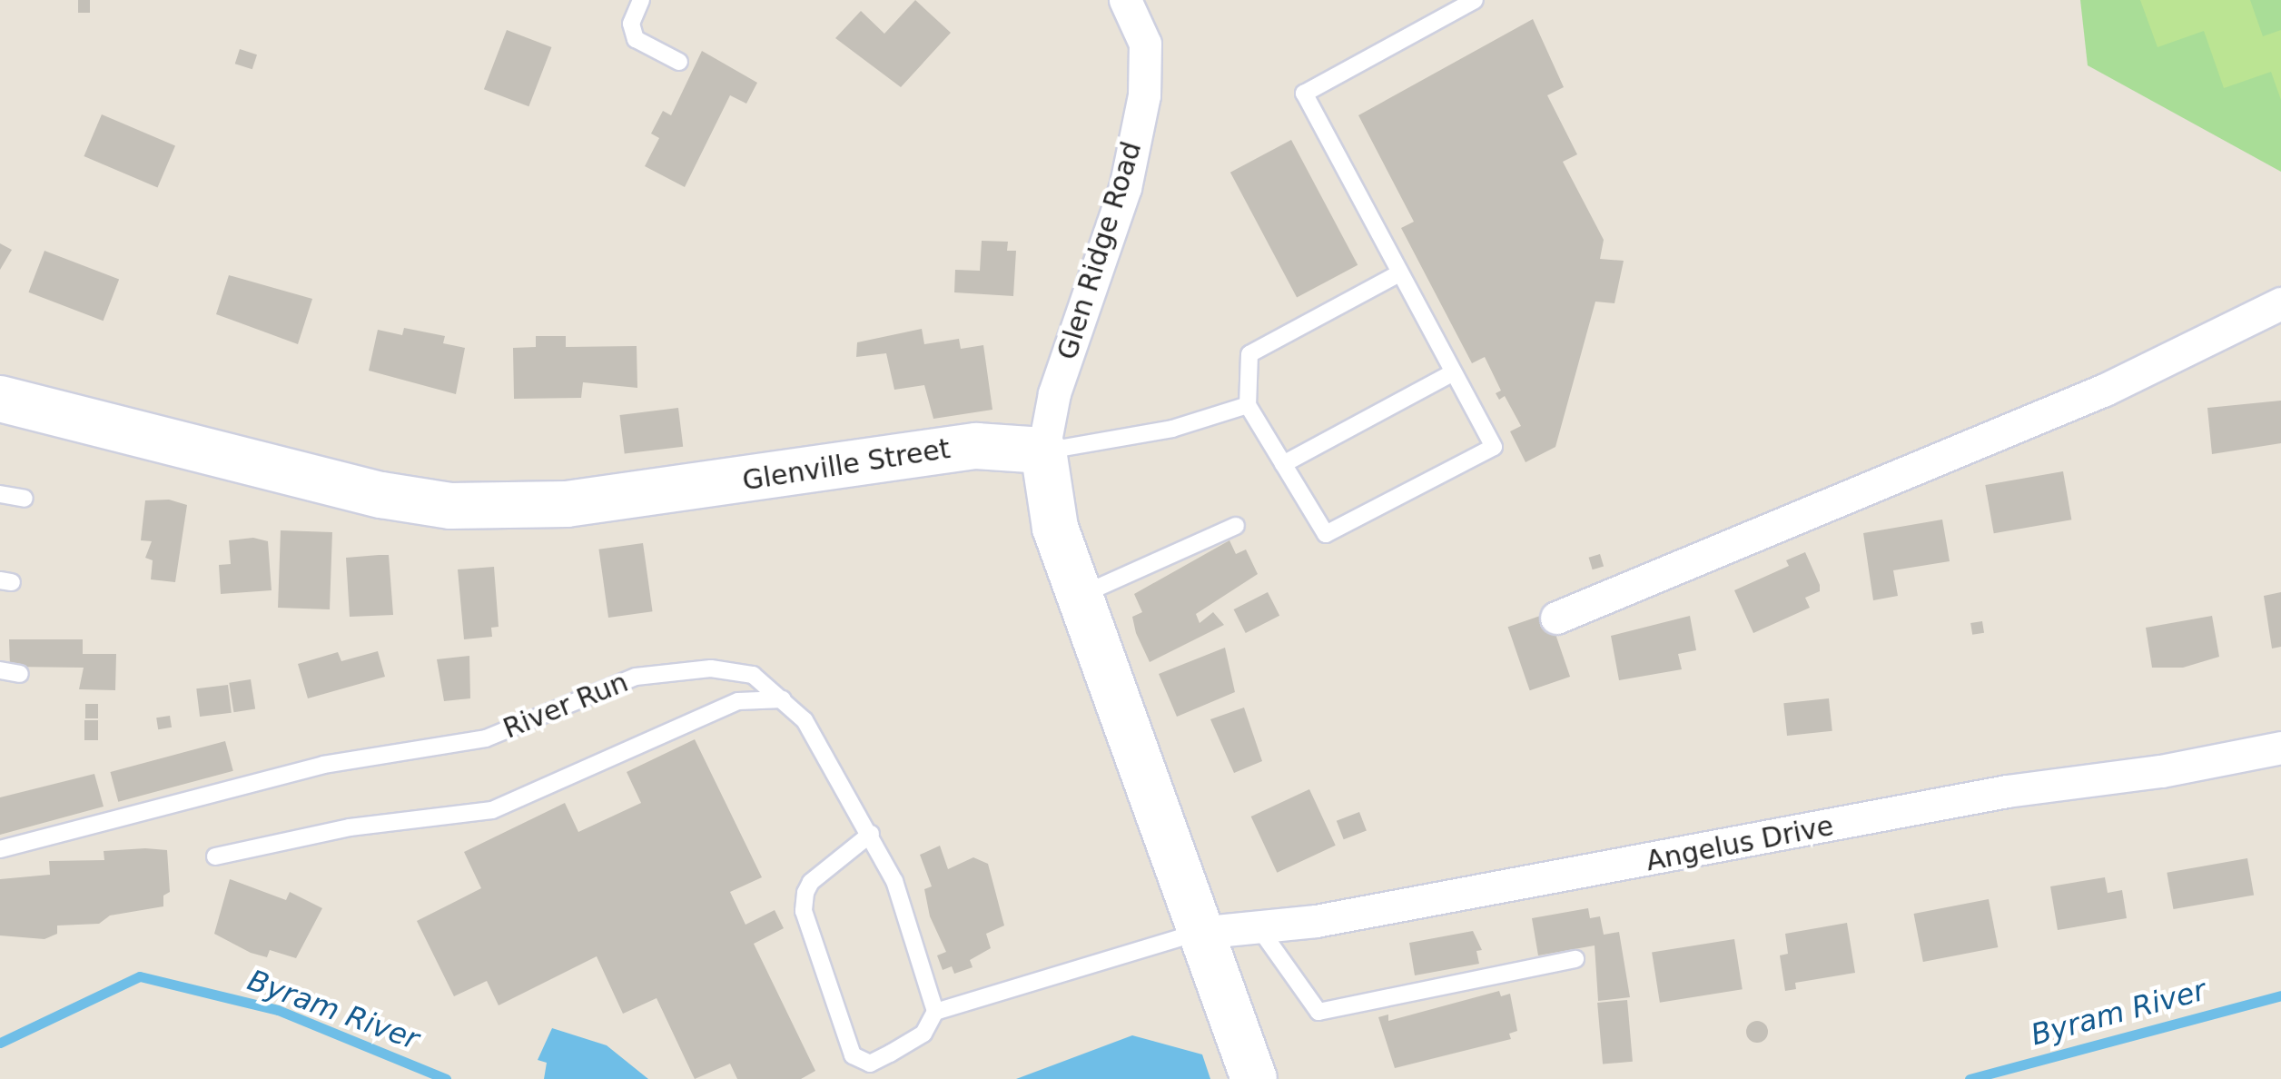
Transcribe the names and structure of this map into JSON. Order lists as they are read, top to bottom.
{
  "streets": {
    "main road": ["Glenville Street"],
    "street": ["Glen Ridge Road", "Angelus Drive"],
    "lane": ["River Run"]
  },
  "crossings": [
    ["Glen Ridge Road", "Glenville Street"]
  ],
  "water": ["Byram River"]
}
